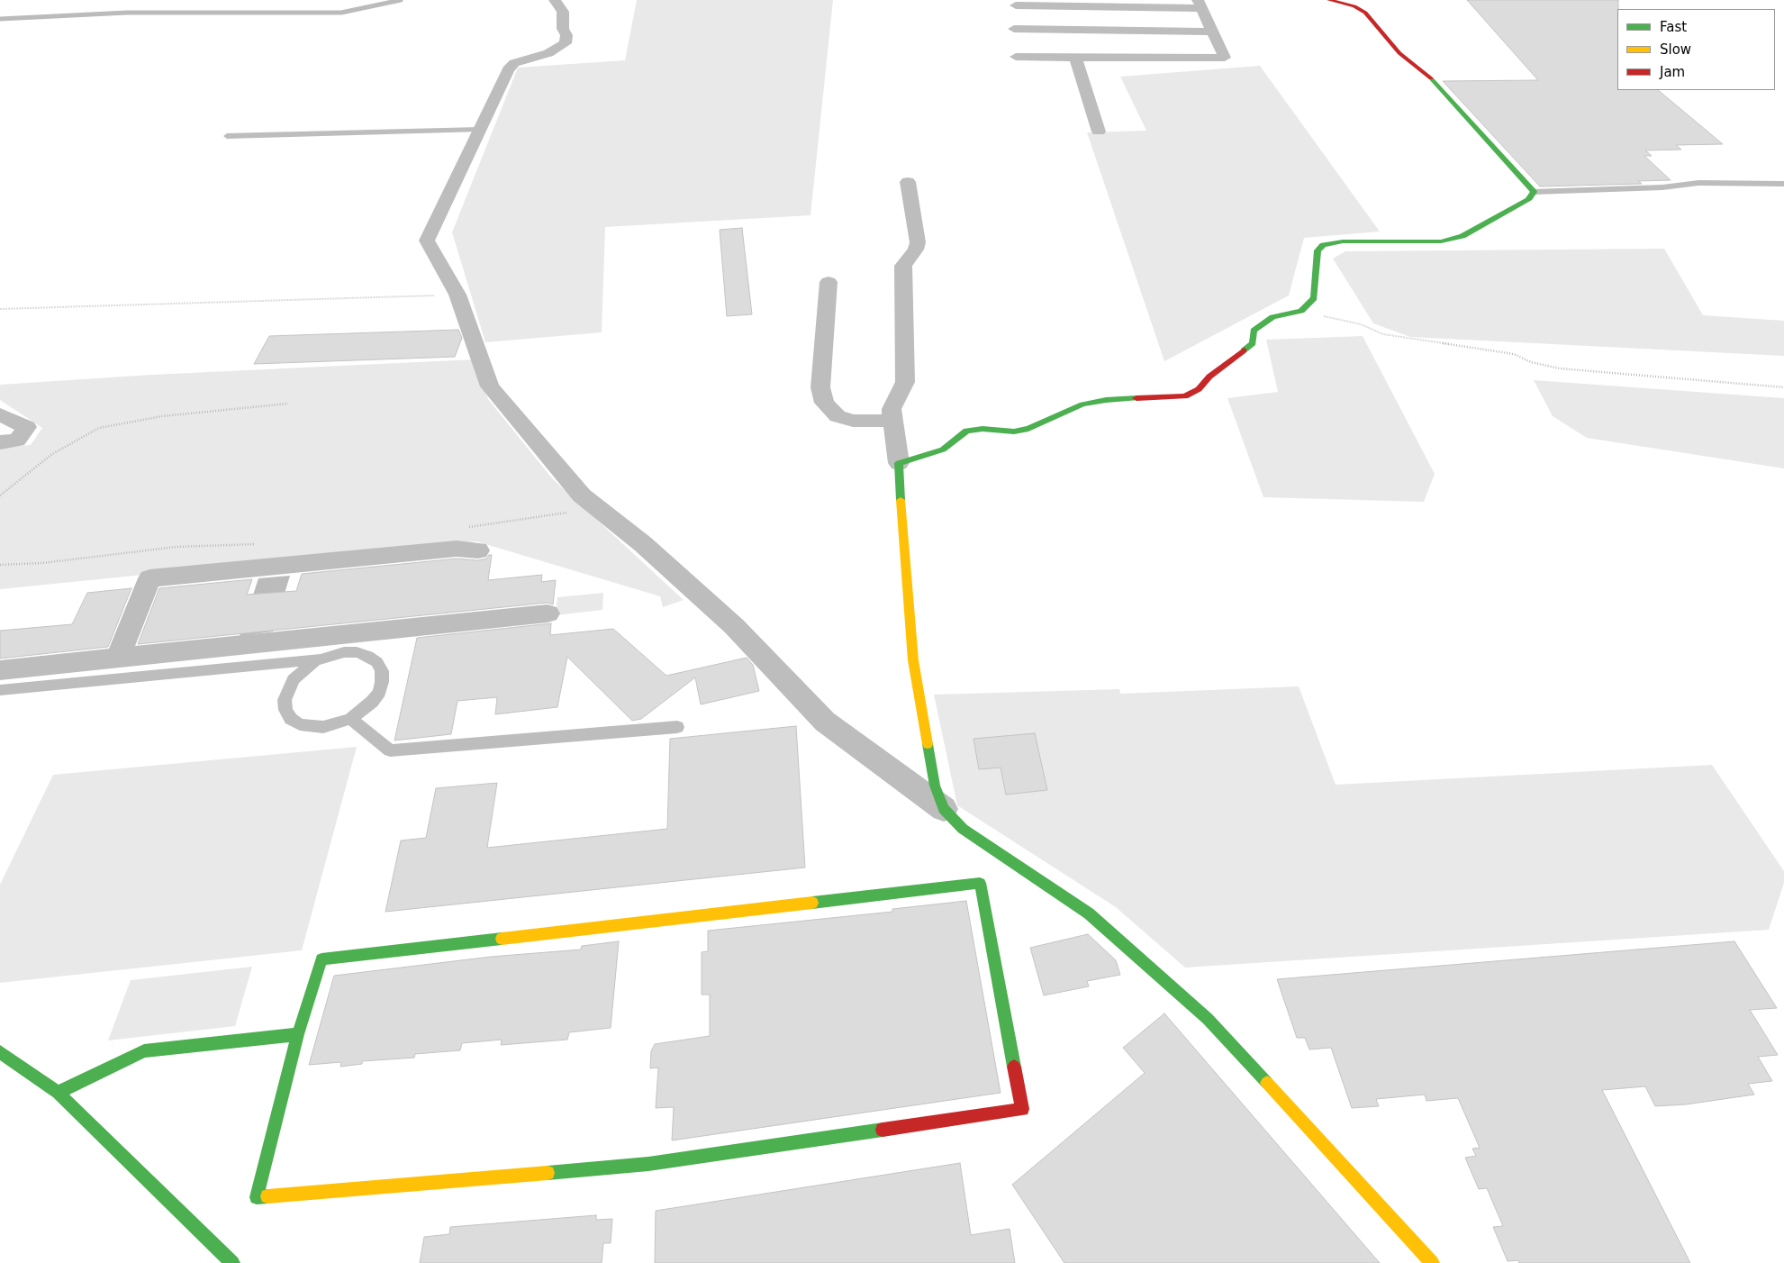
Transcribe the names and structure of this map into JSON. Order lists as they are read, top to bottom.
{
  "legend": ["Fast", "Slow", "Jam"]
}
